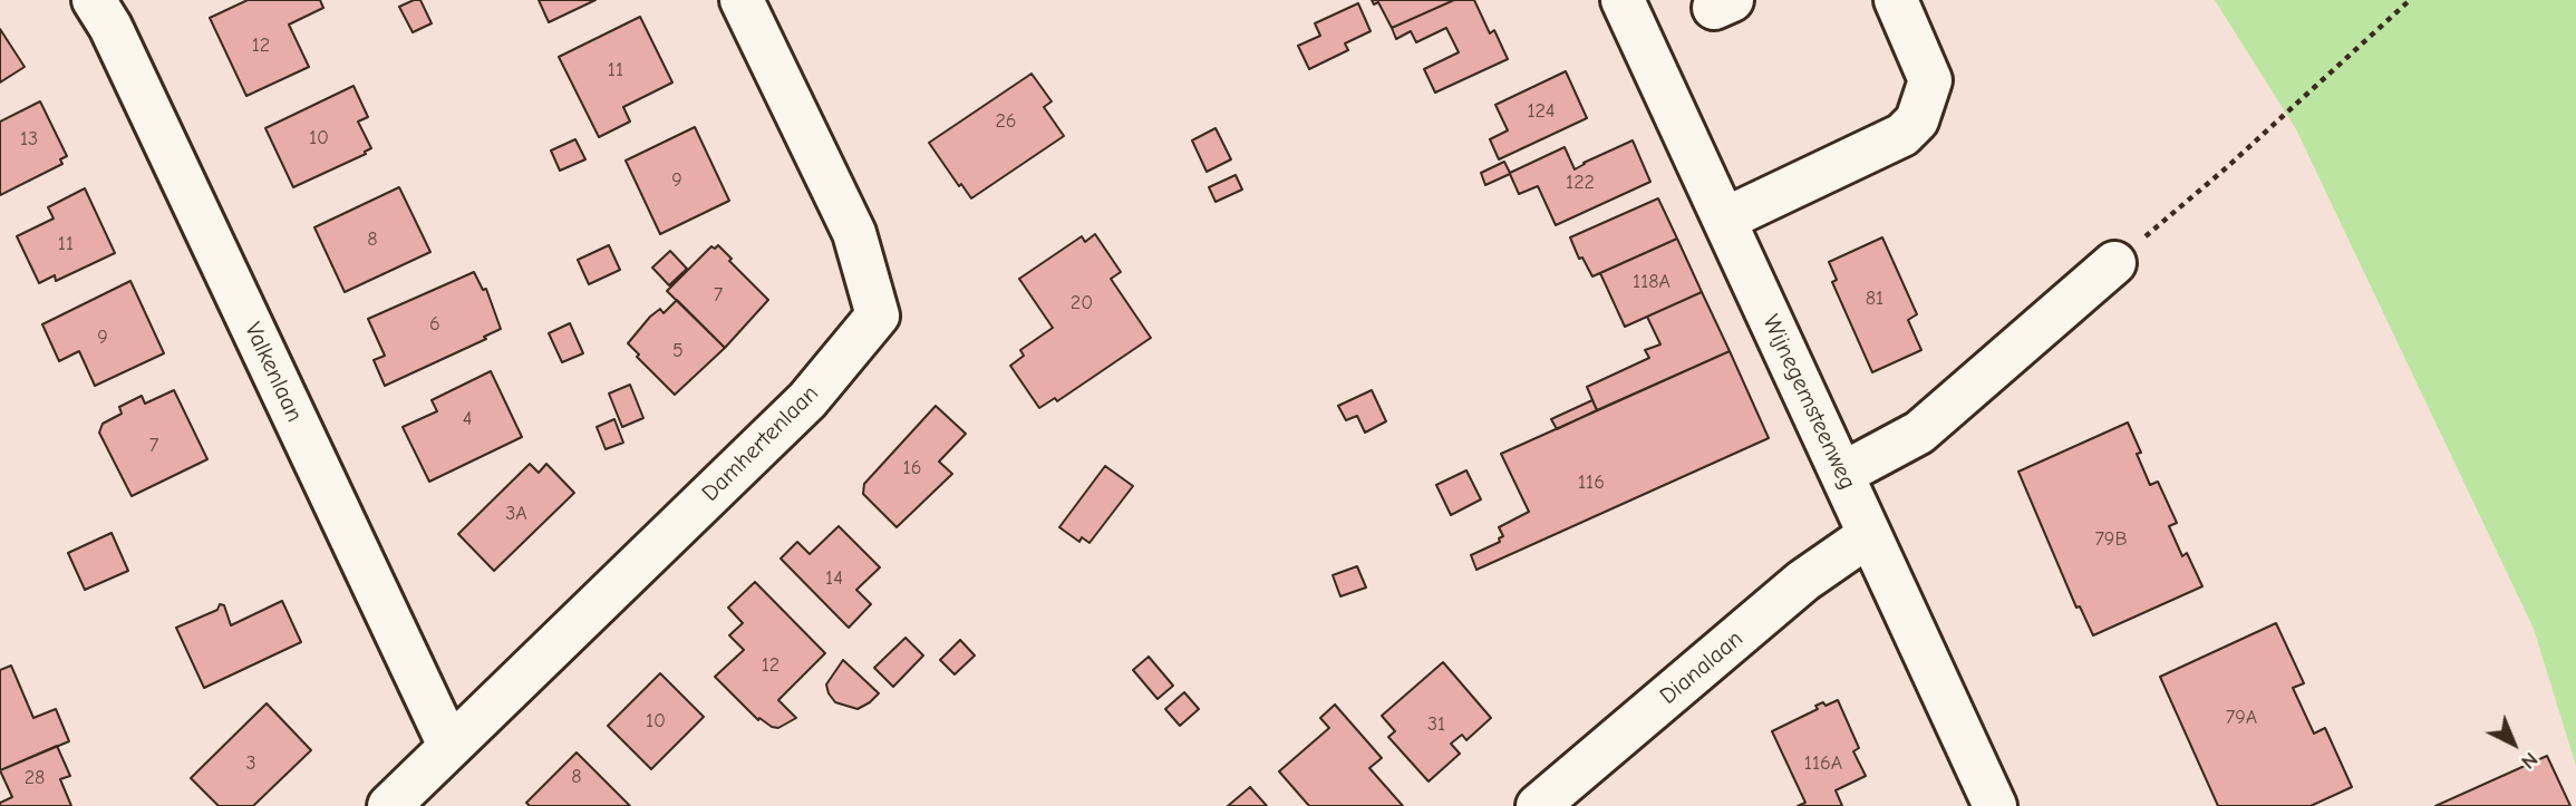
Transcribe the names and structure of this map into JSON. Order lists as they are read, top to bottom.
{
  "streets": {
    "street": [
      "Valkenlaan",
      "Wijnegemsteenweg",
      "Damhertenlaan",
      "Dianalaan"
    ]
  },
  "crossings": [
    ["Valkenlaan", "Damhertenlaan"],
    ["Wijnegemsteenweg", "Dianalaan"]
  ],
  "house_numbers": [
    "12",
    "11",
    "124",
    "26",
    "10",
    "13",
    "9",
    "122",
    "8",
    "11",
    "118A",
    "7",
    "81",
    "20",
    "6",
    "9",
    "5",
    "4",
    "7",
    "16",
    "116",
    "3A",
    "79B",
    "14",
    "12",
    "79A",
    "10",
    "31",
    "3",
    "116A",
    "8",
    "28"
  ],
  "north": "bottom right"
}
